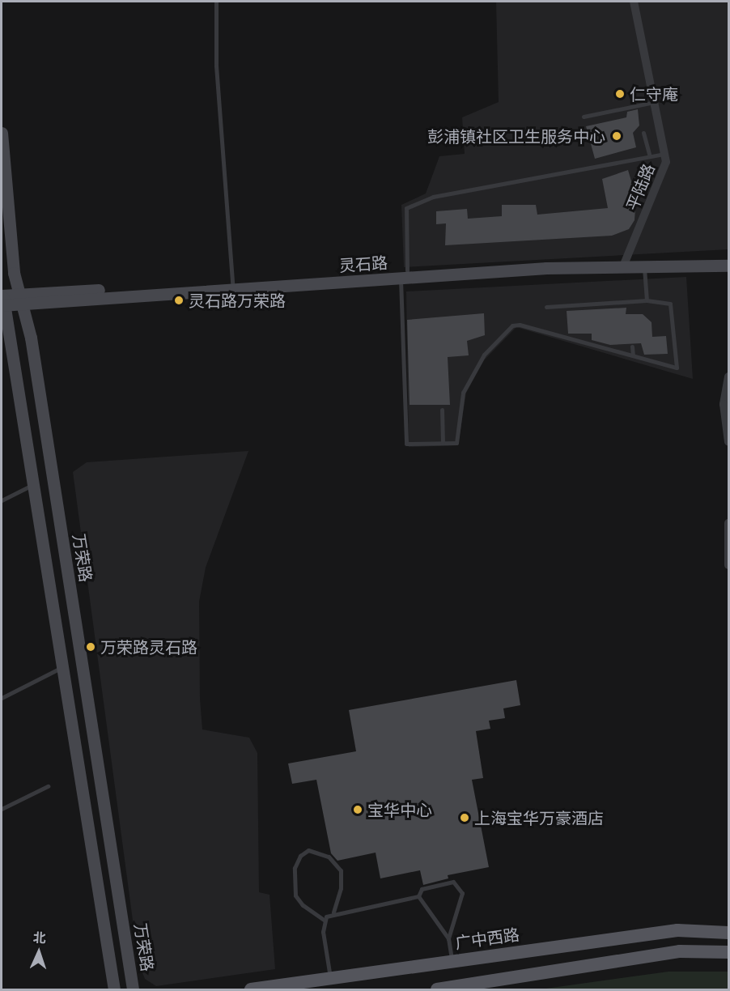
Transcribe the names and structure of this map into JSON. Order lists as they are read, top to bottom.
{
  "streets": {
    "main road": ["灵石路", "万荣路", "广中西路"],
    "street": ["平陆路"]
  },
  "crossings": [
    ["平陆路", "灵石路"],
    ["灵石路", "万荣路"]
  ],
  "places": [
    "仁守庵",
    "彭浦镇社区卫生服务中心",
    "灵石路万荣路",
    "万荣路灵石路",
    "宝华中心",
    "上海宝华万豪酒店"
  ],
  "north": "top"
}
